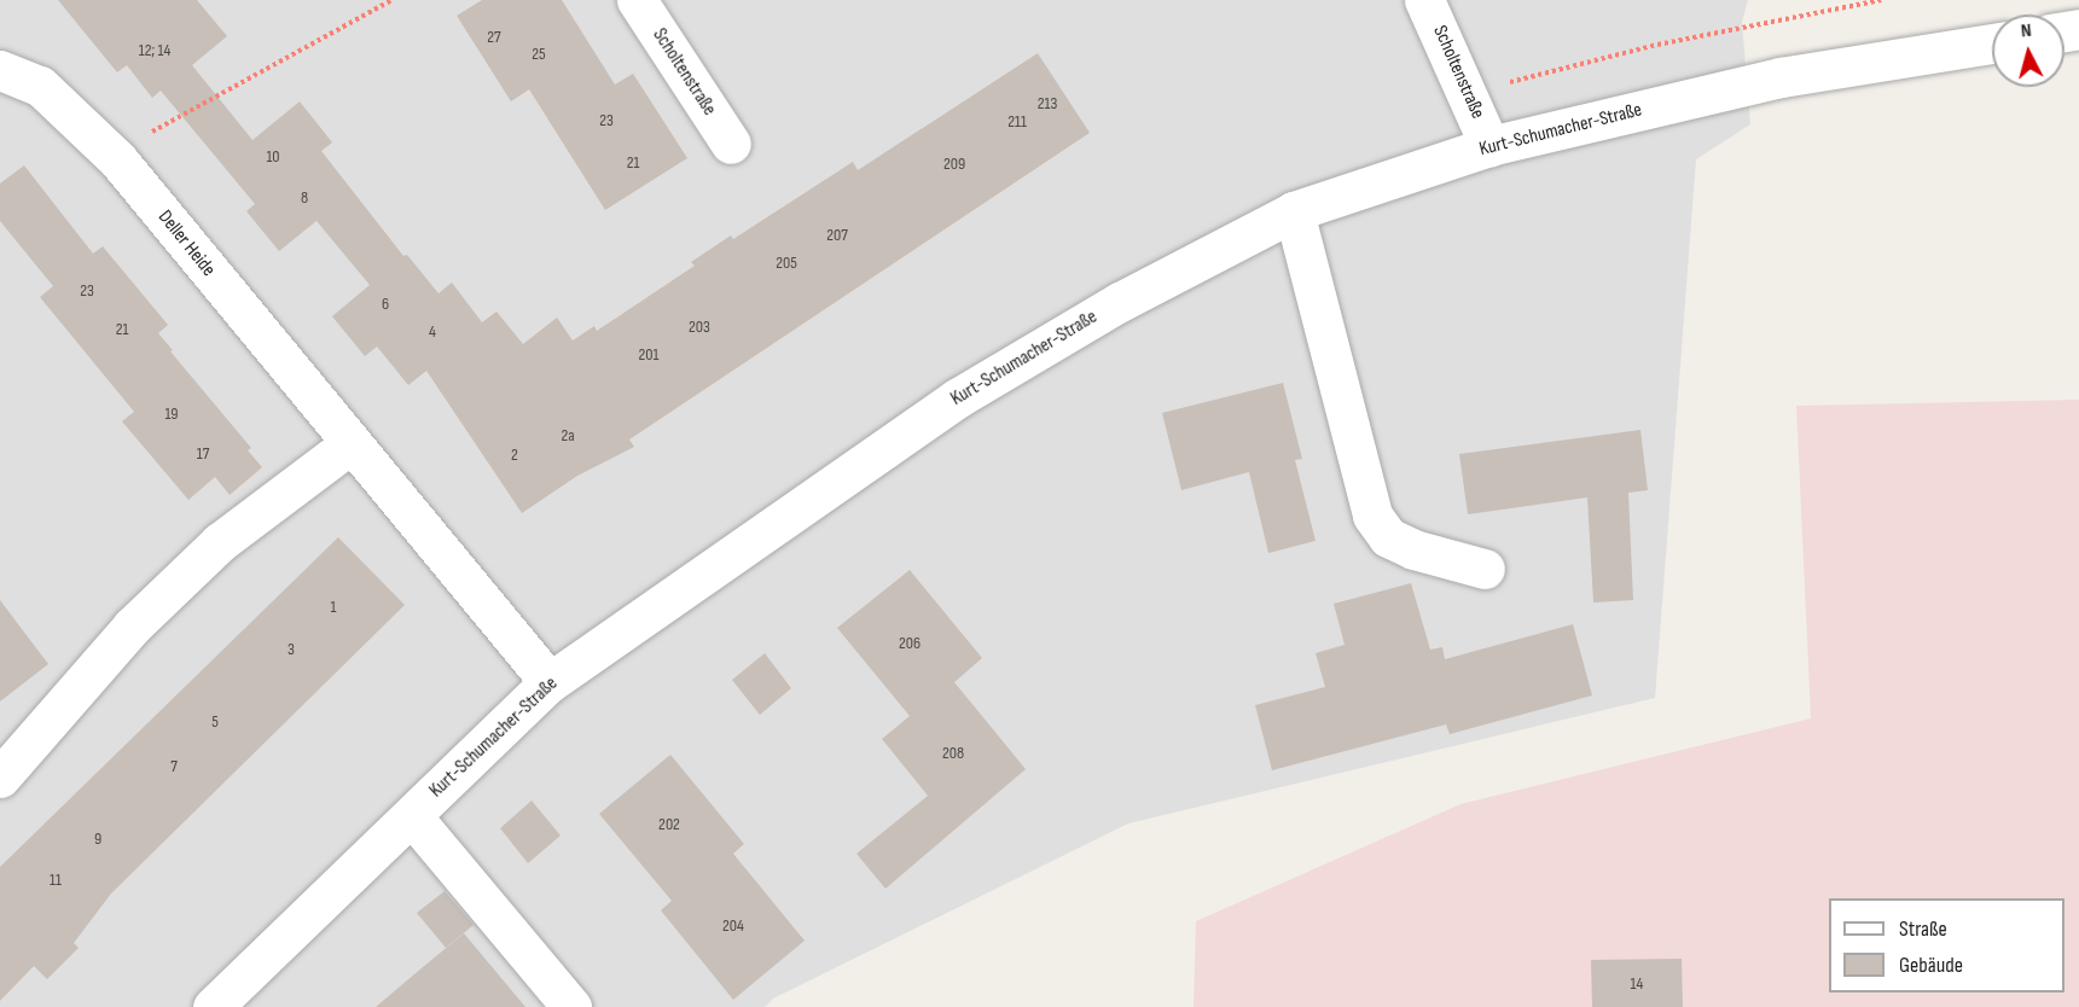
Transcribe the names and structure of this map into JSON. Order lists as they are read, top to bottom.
{
  "streets": {
    "street": ["Scholtenstraße", "Kurt-Schumacher-Straße", "Deller Heide"]
  },
  "crossings": [
    ["Scholtenstraße", "Kurt-Schumacher-Straße"],
    ["Kurt-Schumacher-Straße", "Deller Heide"]
  ],
  "house_numbers": [
    "27",
    "12; 14",
    "25",
    "213",
    "23",
    "211",
    "10",
    "21",
    "209",
    "8",
    "207",
    "205",
    "23",
    "6",
    "203",
    "21",
    "4",
    "201",
    "19",
    "2a",
    "17",
    "2",
    "1",
    "206",
    "3",
    "5",
    "208",
    "7",
    "202",
    "9",
    "11",
    "204",
    "14"
  ],
  "legend": ["Straße", "Gebäude"],
  "north": "top"
}
